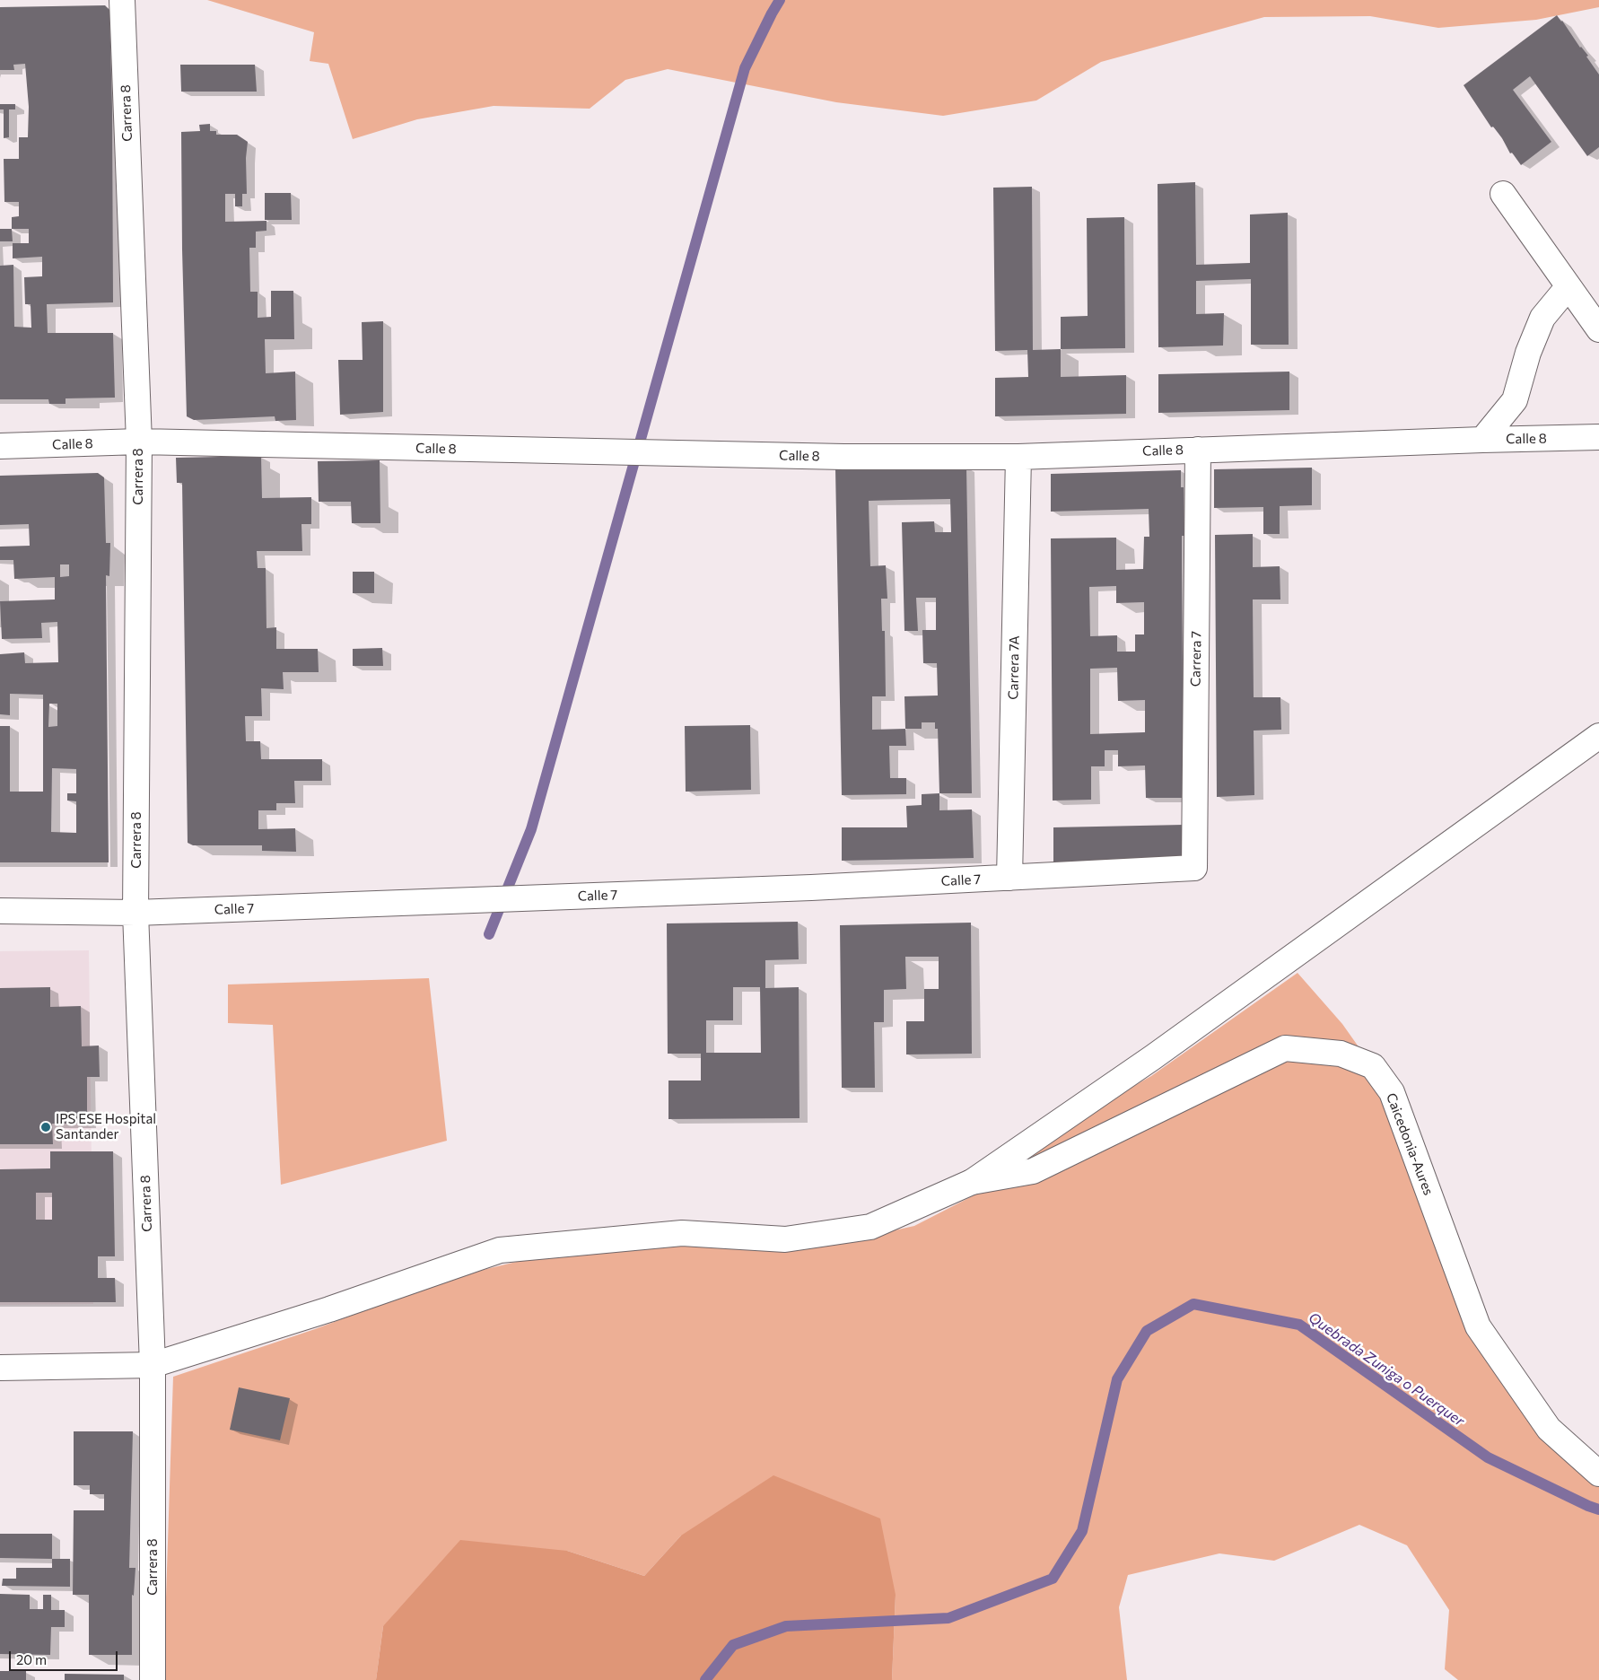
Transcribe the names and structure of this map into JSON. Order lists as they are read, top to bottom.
{
  "streets": {
    "street": [
      "Carrera 8",
      "Calle 8",
      "Carrera 7",
      "Carrera 7A",
      "Calle 7",
      "Caicedonia-Aures"
    ]
  },
  "crossings": [
    ["Carrera 8", "Calle 8"],
    ["Carrera 8", "Calle 7"],
    ["Calle 8", "Carrera 7"],
    ["Calle 8", "Carrera 7A"],
    ["Carrera 7", "Calle 7"],
    ["Carrera 7A", "Calle 7"]
  ],
  "water": ["Quebrada Zuniga o Puerquer"],
  "places": ["IPS ESE Hospital Santander"],
  "scale_bar": "20 m"
}
